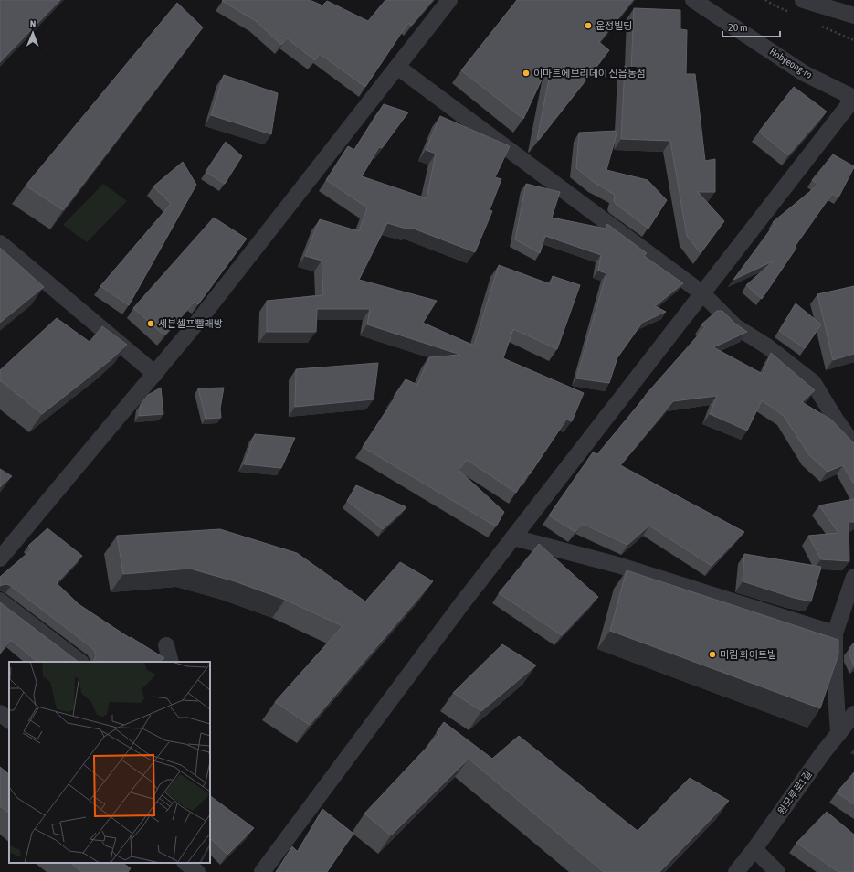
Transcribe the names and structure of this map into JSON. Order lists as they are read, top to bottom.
{
  "streets": {
    "street": ["Hobyeong-ro", "원모루로1길"]
  },
  "places": [
    "운정빌딩",
    "이마트에브리데이 신읍동점",
    "세븐셀프빨래방",
    "미림 화이트빌"
  ],
  "scale_bar": "20 m",
  "north": "top"
}
